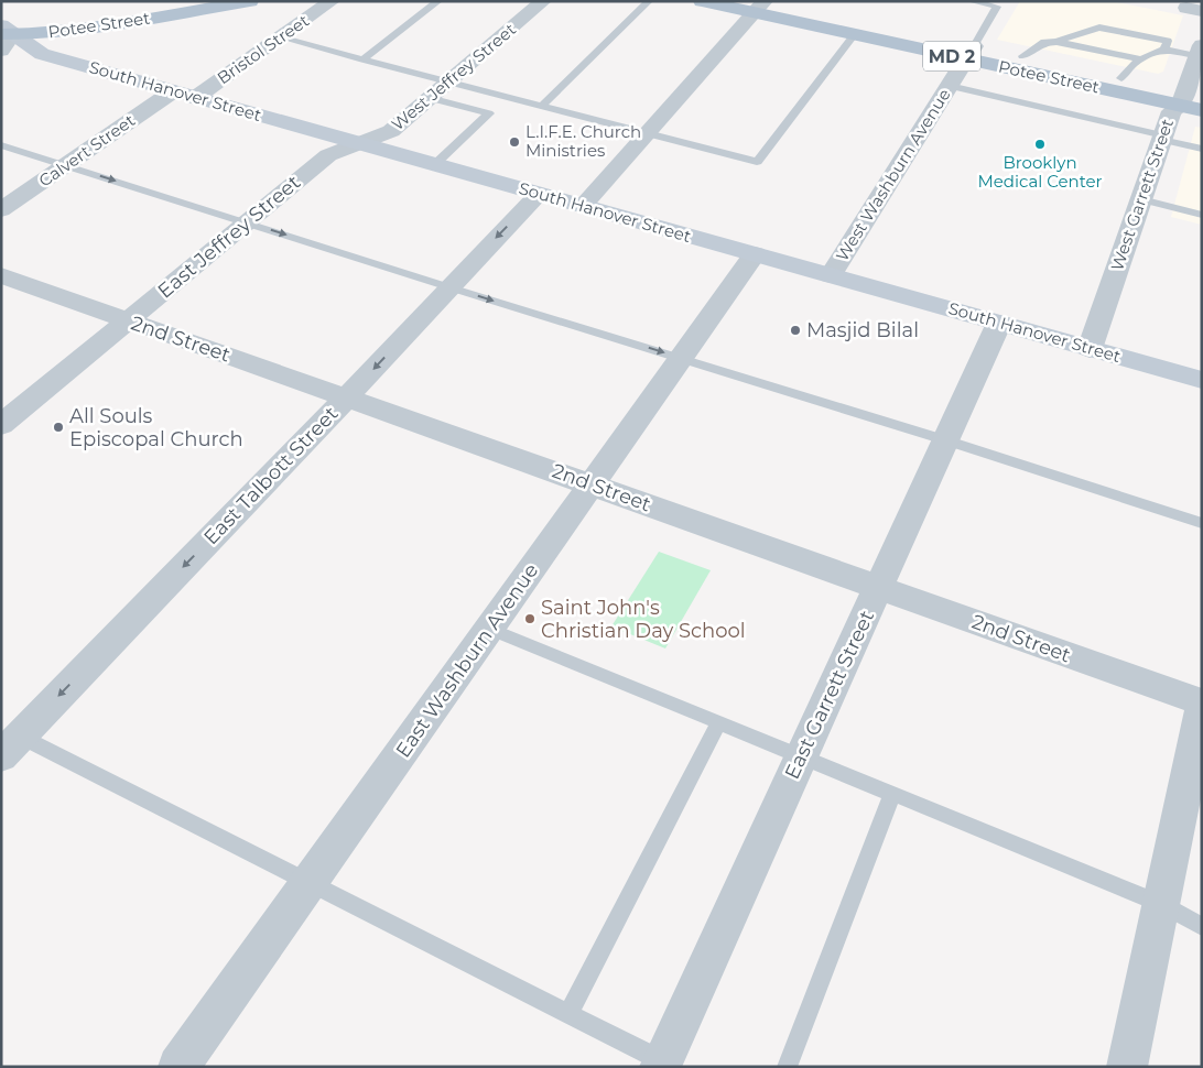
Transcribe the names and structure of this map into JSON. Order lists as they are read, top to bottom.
{
  "streets": {
    "main road": ["Potee Street", "MD 2", "South Hanover Street"],
    "street": [
      "Bristol Street",
      "West Jeffrey Street",
      "Calvert Street",
      "West Washburn Avenue",
      "West Garrett Street",
      "East Jeffrey Street",
      "2nd Street",
      "East Talbott Street",
      "East Washburn Avenue",
      "East Garrett Street"
    ]
  },
  "crossings": [
    ["Potee Street", "South Hanover Street"],
    ["Potee Street", "West Washburn Avenue"],
    ["Potee Street", "West Garrett Street"],
    ["Bristol Street", "South Hanover Street"],
    ["West Jeffrey Street", "South Hanover Street"],
    ["West Jeffrey Street", "East Jeffrey Street"],
    ["South Hanover Street", "Calvert Street"],
    ["South Hanover Street", "West Washburn Avenue"],
    ["South Hanover Street", "West Garrett Street"],
    ["South Hanover Street", "East Jeffrey Street"],
    ["South Hanover Street", "East Talbott Street"],
    ["South Hanover Street", "East Washburn Avenue"],
    ["South Hanover Street", "East Garrett Street"],
    ["East Jeffrey Street", "2nd Street"],
    ["2nd Street", "East Talbott Street"],
    ["2nd Street", "East Washburn Avenue"],
    ["2nd Street", "East Garrett Street"]
  ],
  "one_way": ["East Talbott Street"],
  "places": [
    "L.I.F.E. Church Ministries",
    "Brooklyn Medical Center",
    "Masjid Bilal",
    "All Souls Episcopal Church",
    "Saint John's Christian Day School"
  ]
}
